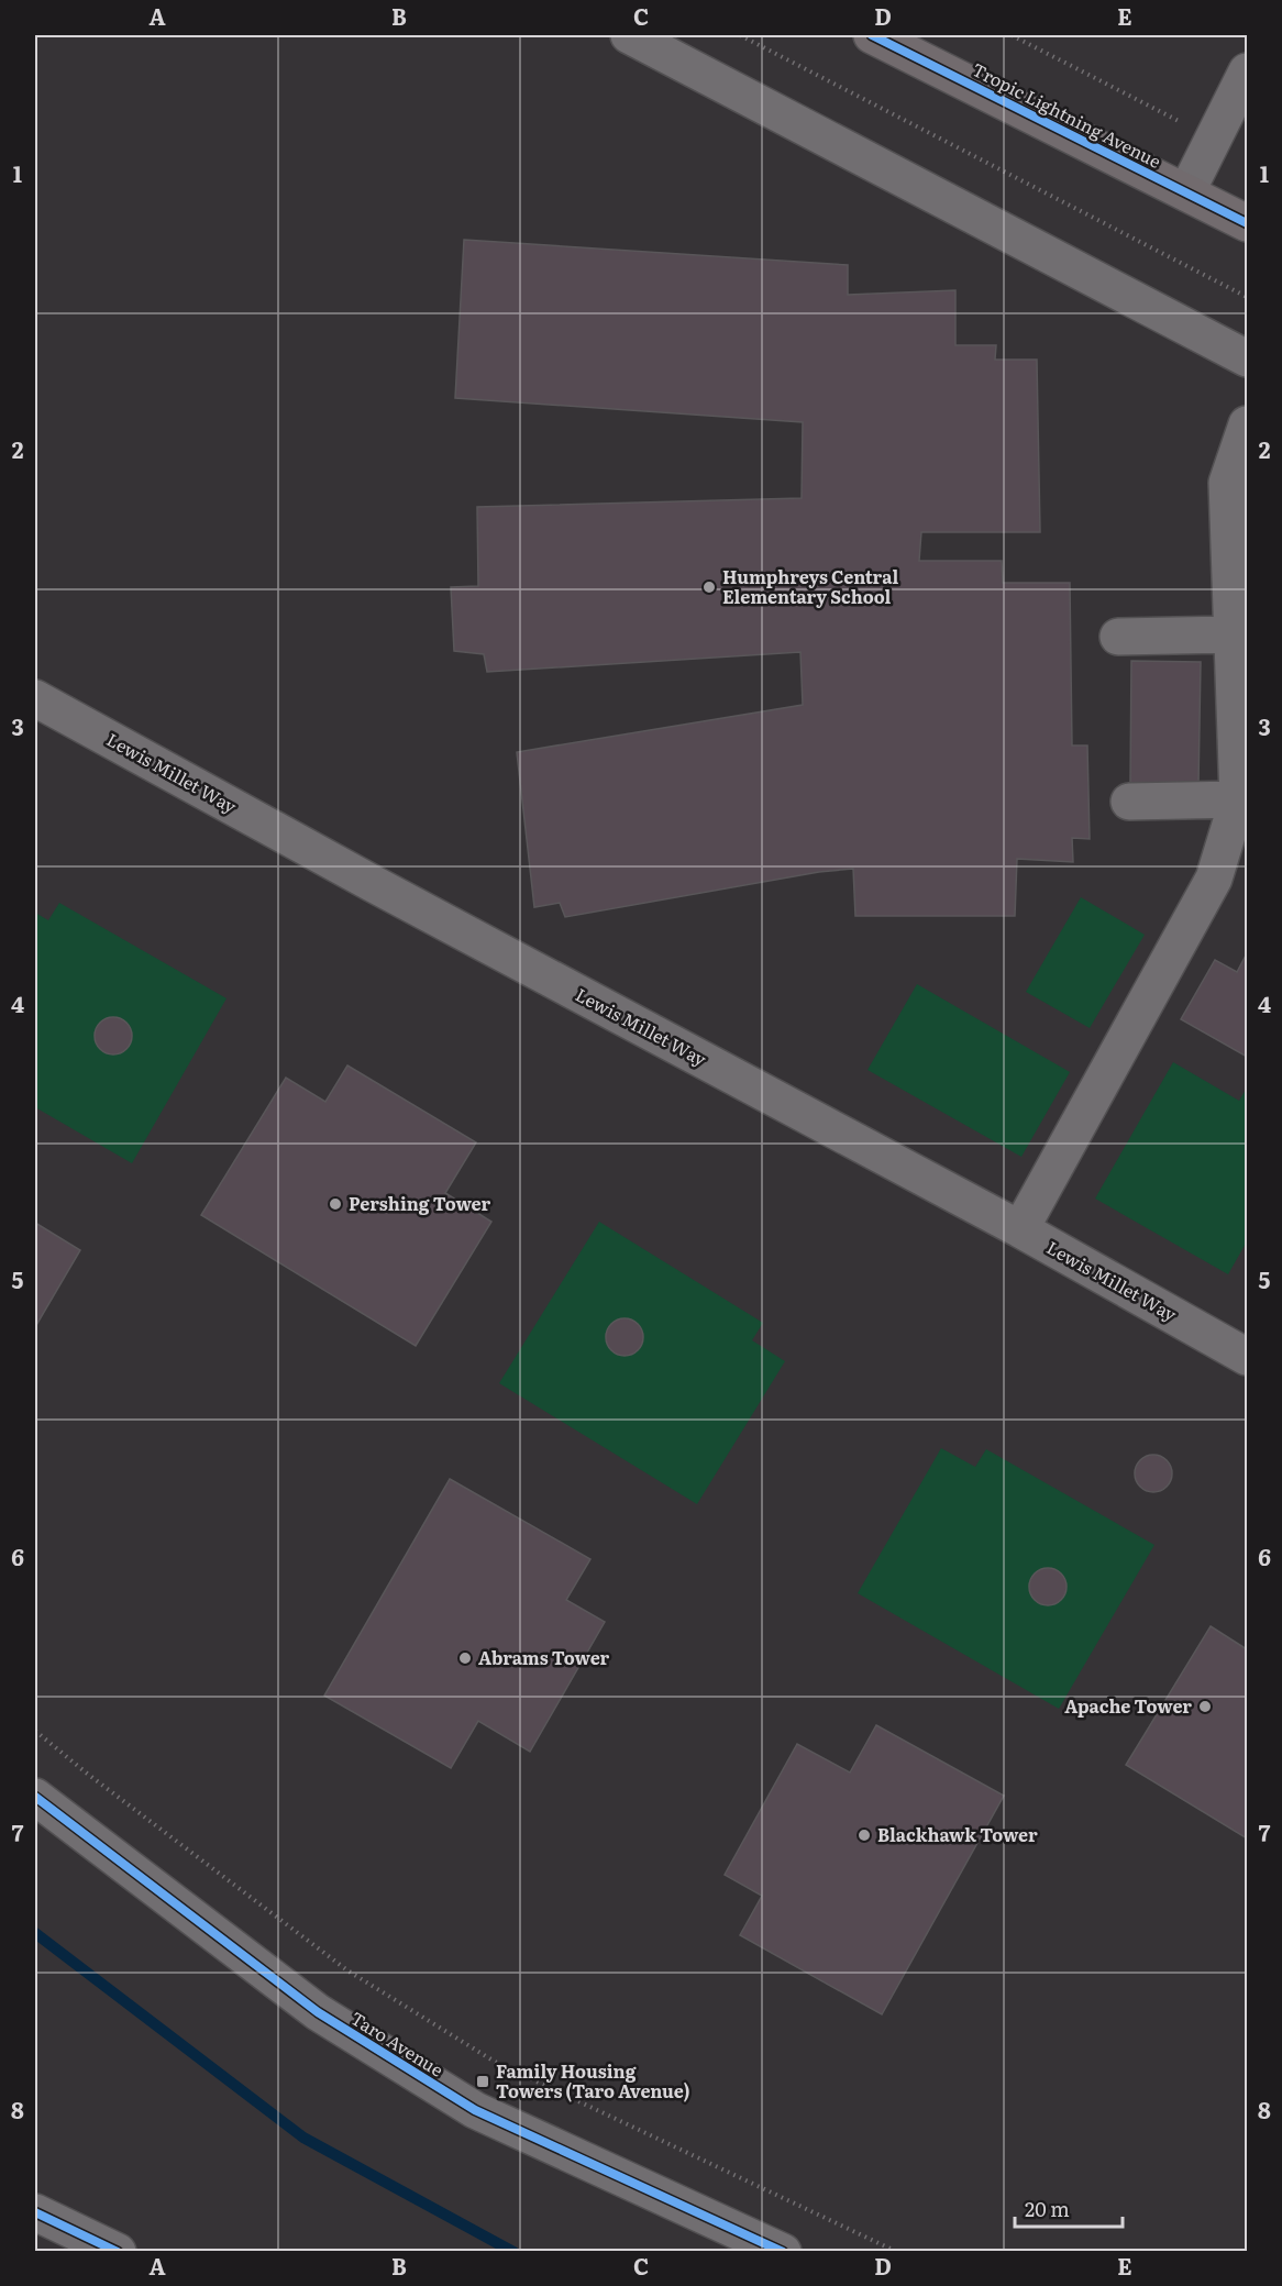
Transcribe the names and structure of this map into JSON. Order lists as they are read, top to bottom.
{
  "streets": {
    "main road": ["Tropic Lightning Avenue"],
    "street": ["Lewis Millet Way", "Taro Avenue"]
  },
  "places": {
    "other": [
      "Humphreys Central Elementary School",
      "Pershing Tower",
      "Abrams Tower",
      "Apache Tower",
      "Blackhawk Tower"
    ],
    "transit": ["Family Housing Towers (Taro Avenue)"]
  },
  "scale_bar": "20 m",
  "grid": {
    "columns": [
      "A",
      "B",
      "C",
      "D",
      "E"
    ],
    "rows": [
      "1",
      "2",
      "3",
      "4",
      "5",
      "6",
      "7",
      "8"
    ]
  }
}
